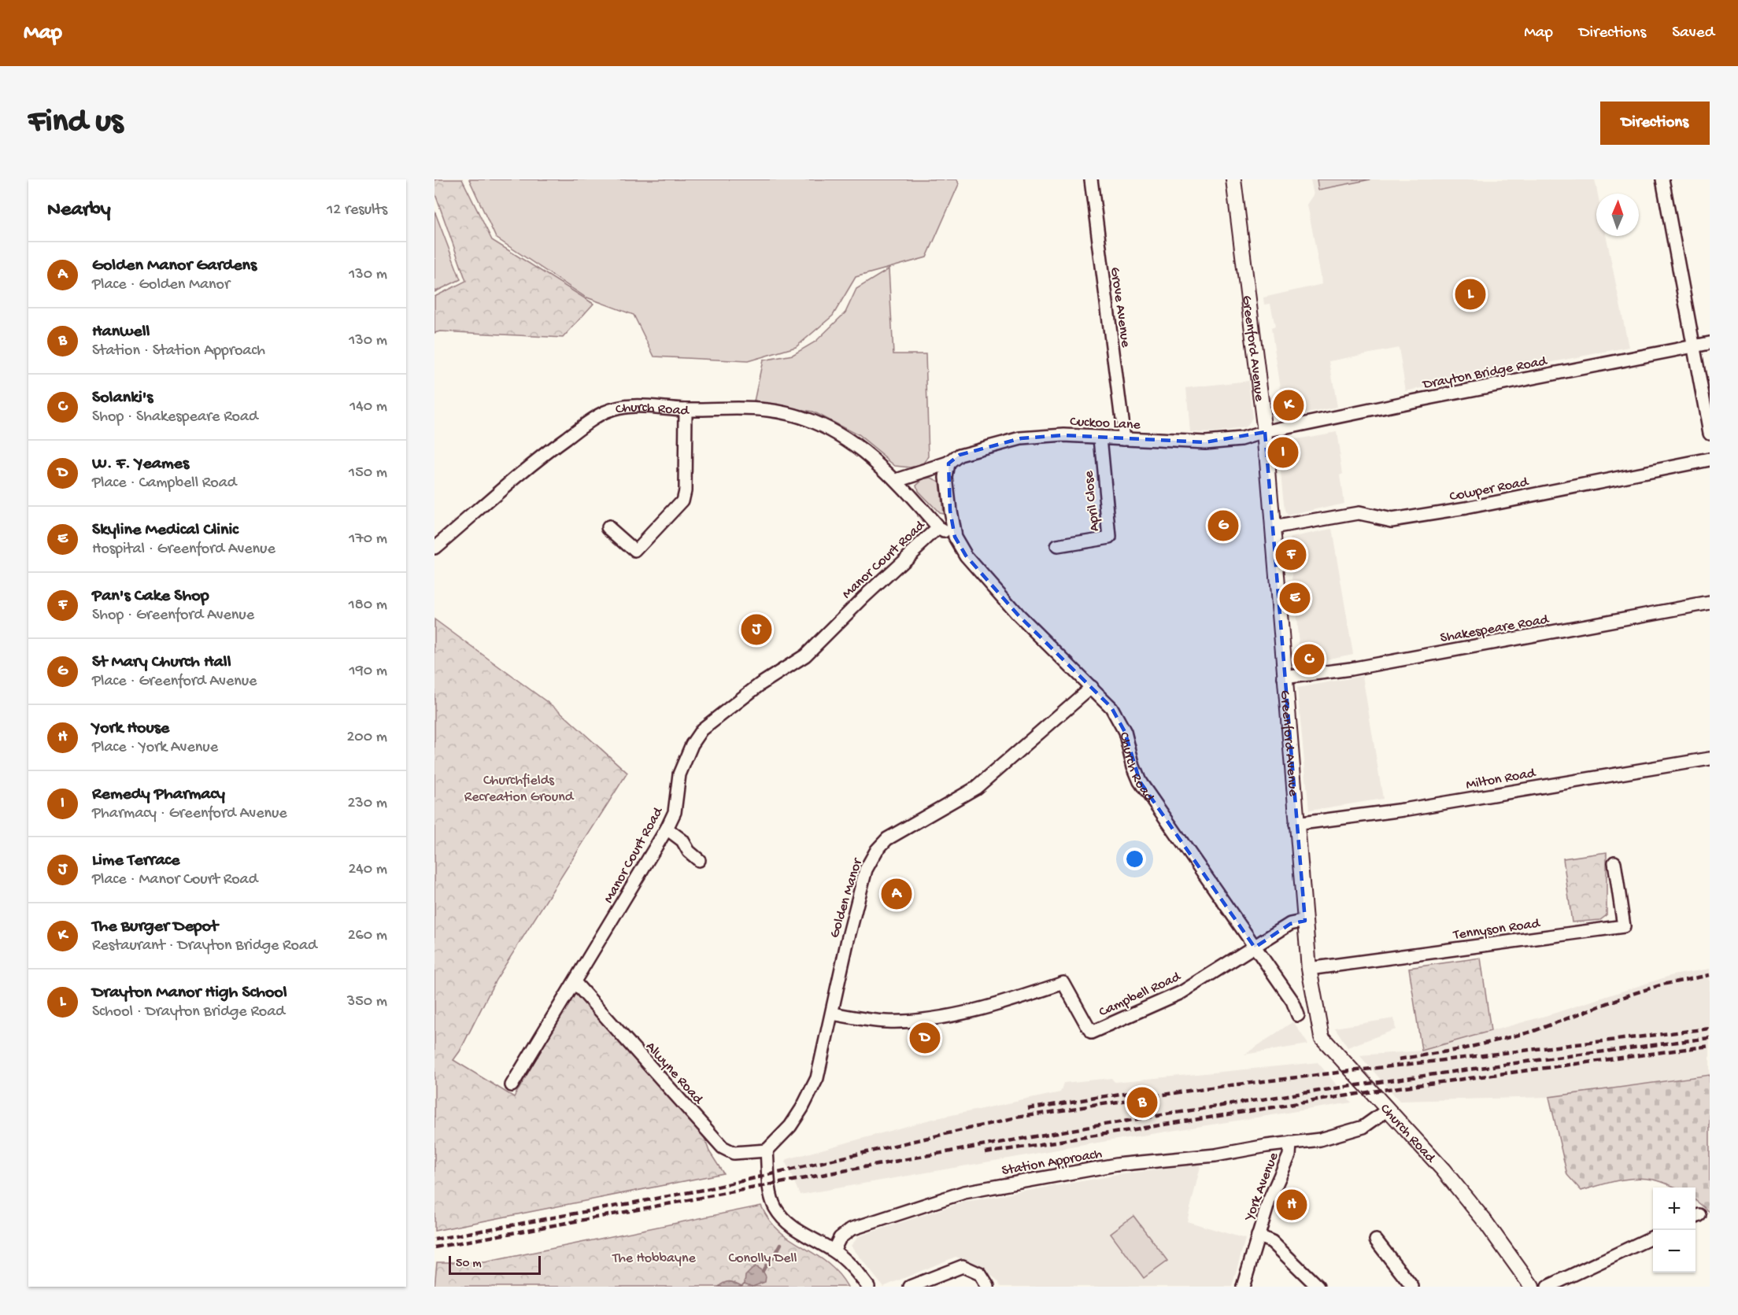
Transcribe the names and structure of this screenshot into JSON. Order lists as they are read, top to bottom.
{
  "streets": {
    "street": [
      "Grove Avenue",
      "Greenford Avenue",
      "Drayton Bridge Road",
      "Church Road",
      "Cuckoo Lane",
      "Cowper Road",
      "April Close",
      "Manor Court Road",
      "Shakespeare Road",
      "Milton Road",
      "Golden Manor",
      "Tennyson Road",
      "Campbell Road",
      "Alwyne Road",
      "Station Approach",
      "York Avenue"
    ]
  },
  "crossings": [
    ["Grove Avenue", "Cuckoo Lane"],
    ["Greenford Avenue", "Drayton Bridge Road"],
    ["Greenford Avenue", "Church Road"],
    ["Greenford Avenue", "Cuckoo Lane"],
    ["Greenford Avenue", "Cowper Road"],
    ["Greenford Avenue", "Shakespeare Road"],
    ["Greenford Avenue", "Milton Road"],
    ["Greenford Avenue", "Tennyson Road"],
    ["Greenford Avenue", "Campbell Road"],
    ["Drayton Bridge Road", "Cuckoo Lane"],
    ["Church Road", "Cuckoo Lane"],
    ["Church Road", "Manor Court Road"],
    ["Church Road", "Golden Manor"],
    ["Church Road", "Tennyson Road"],
    ["Church Road", "Campbell Road"],
    ["Church Road", "York Avenue"],
    ["Cuckoo Lane", "April Close"],
    ["Manor Court Road", "Alwyne Road"],
    ["Golden Manor", "Campbell Road"],
    ["Golden Manor", "Alwyne Road"],
    ["Station Approach", "York Avenue"]
  ],
  "parks": ["Churchfields Recreation Ground", "The Hobbayne", "Conolly Dell"],
  "scale_bar": "50 m",
  "north": "top",
  "page": {
    "header": "Map",
    "nav": ["Map", "Directions", "Saved"],
    "buttons": "Directions",
    "title": "Find us",
    "heading": ["Nearby", "12 results"],
    "list": [
      {
        "mark": "A",
        "name": "Golden Manor Gardens",
        "note": "Place · Golden Manor",
        "value": "130 m"
      },
      {
        "mark": "B",
        "name": "Hanwell",
        "note": "Station · Station Approach",
        "value": "130 m"
      },
      {
        "mark": "C",
        "name": "Solanki's",
        "note": "Shop · Shakespeare Road",
        "value": "140 m"
      },
      {
        "mark": "D",
        "name": "W. F. Yeames",
        "note": "Place · Campbell Road",
        "value": "150 m"
      },
      {
        "mark": "E",
        "name": "Skyline Medical Clinic",
        "note": "Hospital · Greenford Avenue",
        "value": "170 m"
      },
      {
        "mark": "F",
        "name": "Pan's Cake Shop",
        "note": "Shop · Greenford Avenue",
        "value": "180 m"
      },
      {
        "mark": "G",
        "name": "St Mary Church Hall",
        "note": "Place · Greenford Avenue",
        "value": "190 m"
      },
      {
        "mark": "H",
        "name": "York House",
        "note": "Place · York Avenue",
        "value": "200 m"
      },
      {
        "mark": "I",
        "name": "Remedy Pharmacy",
        "note": "Pharmacy · Greenford Avenue",
        "value": "230 m"
      },
      {
        "mark": "J",
        "name": "Lime Terrace",
        "note": "Place · Manor Court Road",
        "value": "240 m"
      },
      {
        "mark": "K",
        "name": "The Burger Depot",
        "note": "Restaurant · Drayton Bridge Road",
        "value": "260 m"
      },
      {
        "mark": "L",
        "name": "Drayton Manor High School",
        "note": "School · Drayton Bridge Road",
        "value": "350 m"
      }
    ],
    "pins": [
      "L",
      "K",
      "I",
      "G",
      "F",
      "E",
      "J",
      "C",
      "A",
      "D",
      "B",
      "H"
    ],
    "map_buttons": ["+", "−"],
    "scale": "50 m"
  }
}
